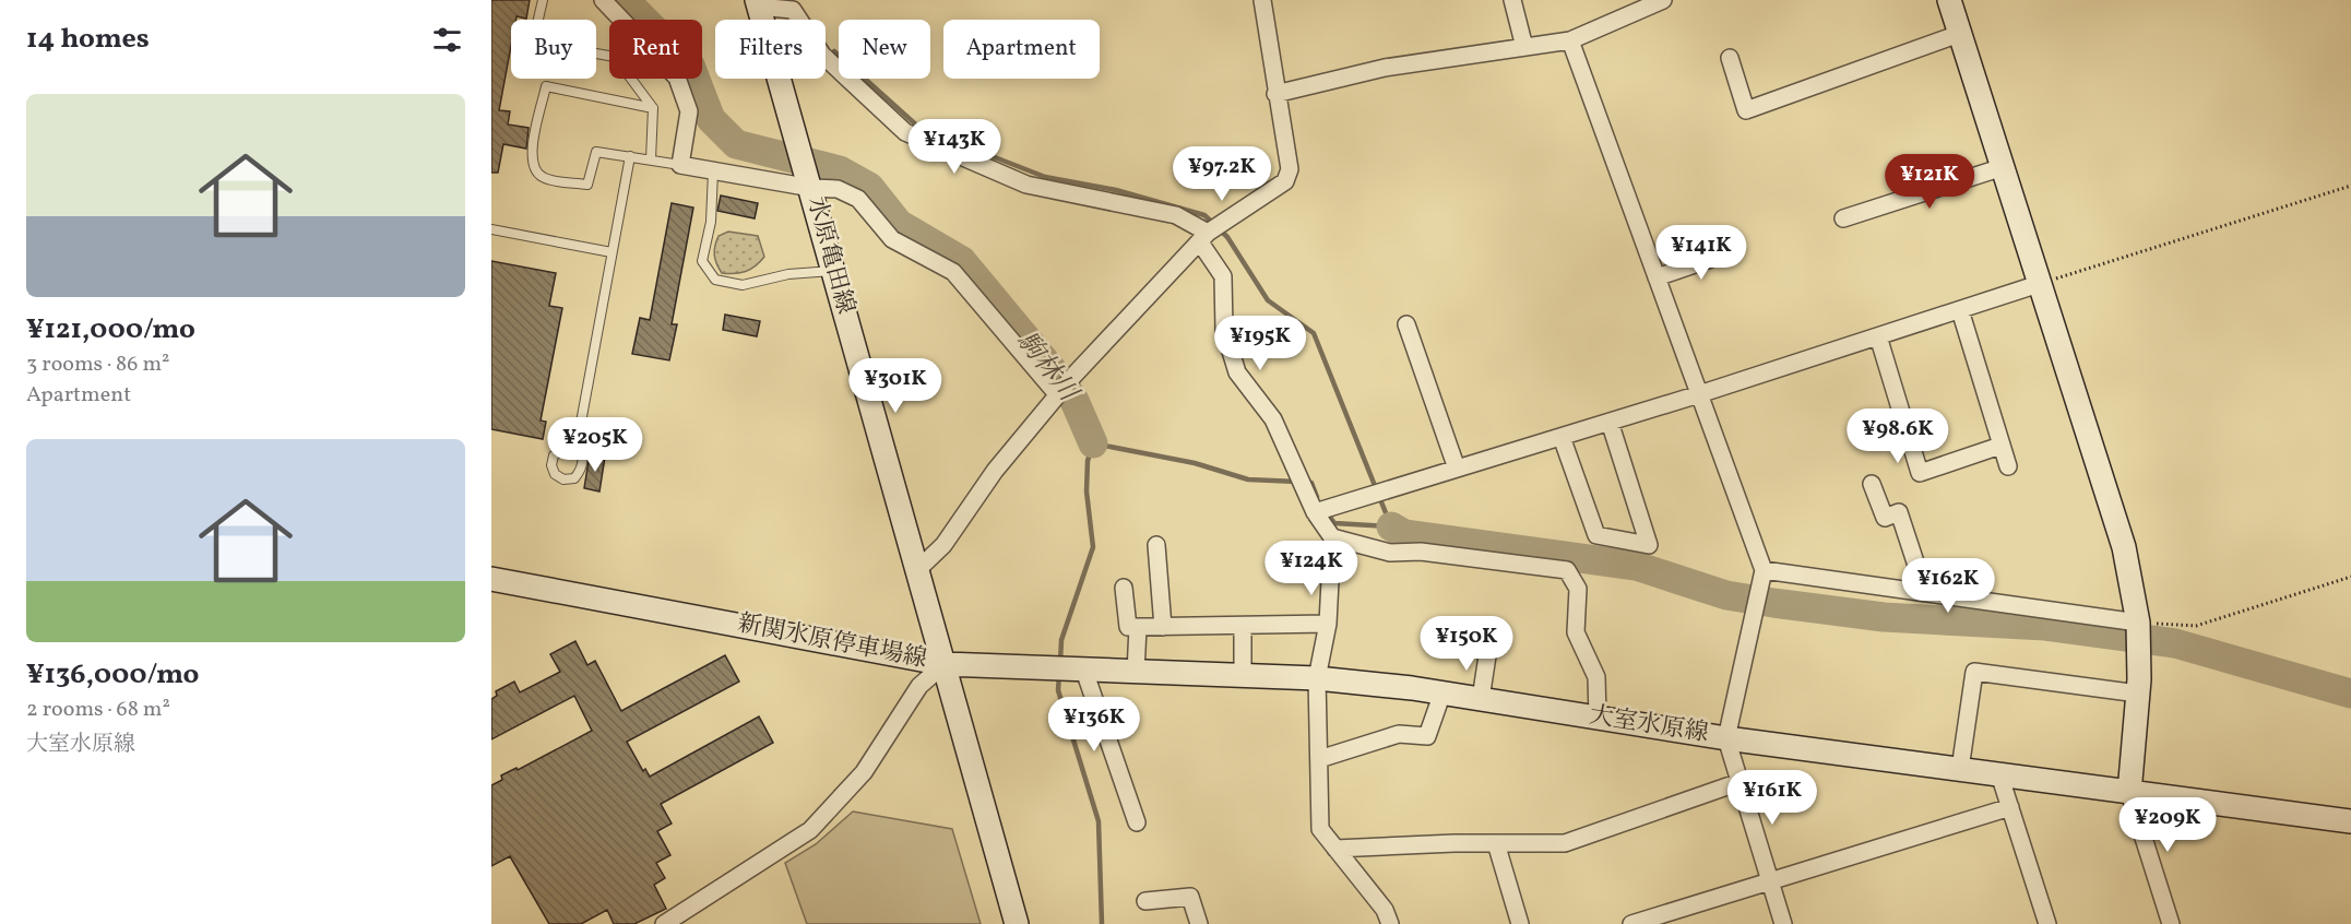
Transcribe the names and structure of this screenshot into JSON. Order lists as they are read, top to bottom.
{
  "streets": {
    "main road": ["水原亀田線", "新関水原停車場線", "大室水原線"]
  },
  "crossings": [
    ["水原亀田線", "新関水原停車場線"],
    ["水原亀田線", "大室水原線"],
    ["新関水原停車場線", "大室水原線"]
  ],
  "water": ["駒林川"],
  "page": {
    "heading": "14 homes",
    "chip": [
      "Buy",
      "Rent",
      "Filters",
      "New",
      "Apartment"
    ],
    "list": [
      {
        "name": "¥121,000/mo",
        "note": "3 rooms · 86 m² · Apartment"
      },
      {
        "name": "¥136,000/mo",
        "note": "2 rooms · 68 m² · 大室水原線"
      }
    ],
    "price": [
      "¥143K",
      "¥97.2K",
      "¥121K",
      "¥141K",
      "¥195K",
      "¥301K",
      "¥98.6K",
      "¥205K",
      "¥124K",
      "¥162K",
      "¥150K",
      "¥136K",
      "¥161K",
      "¥209K"
    ]
  }
}
